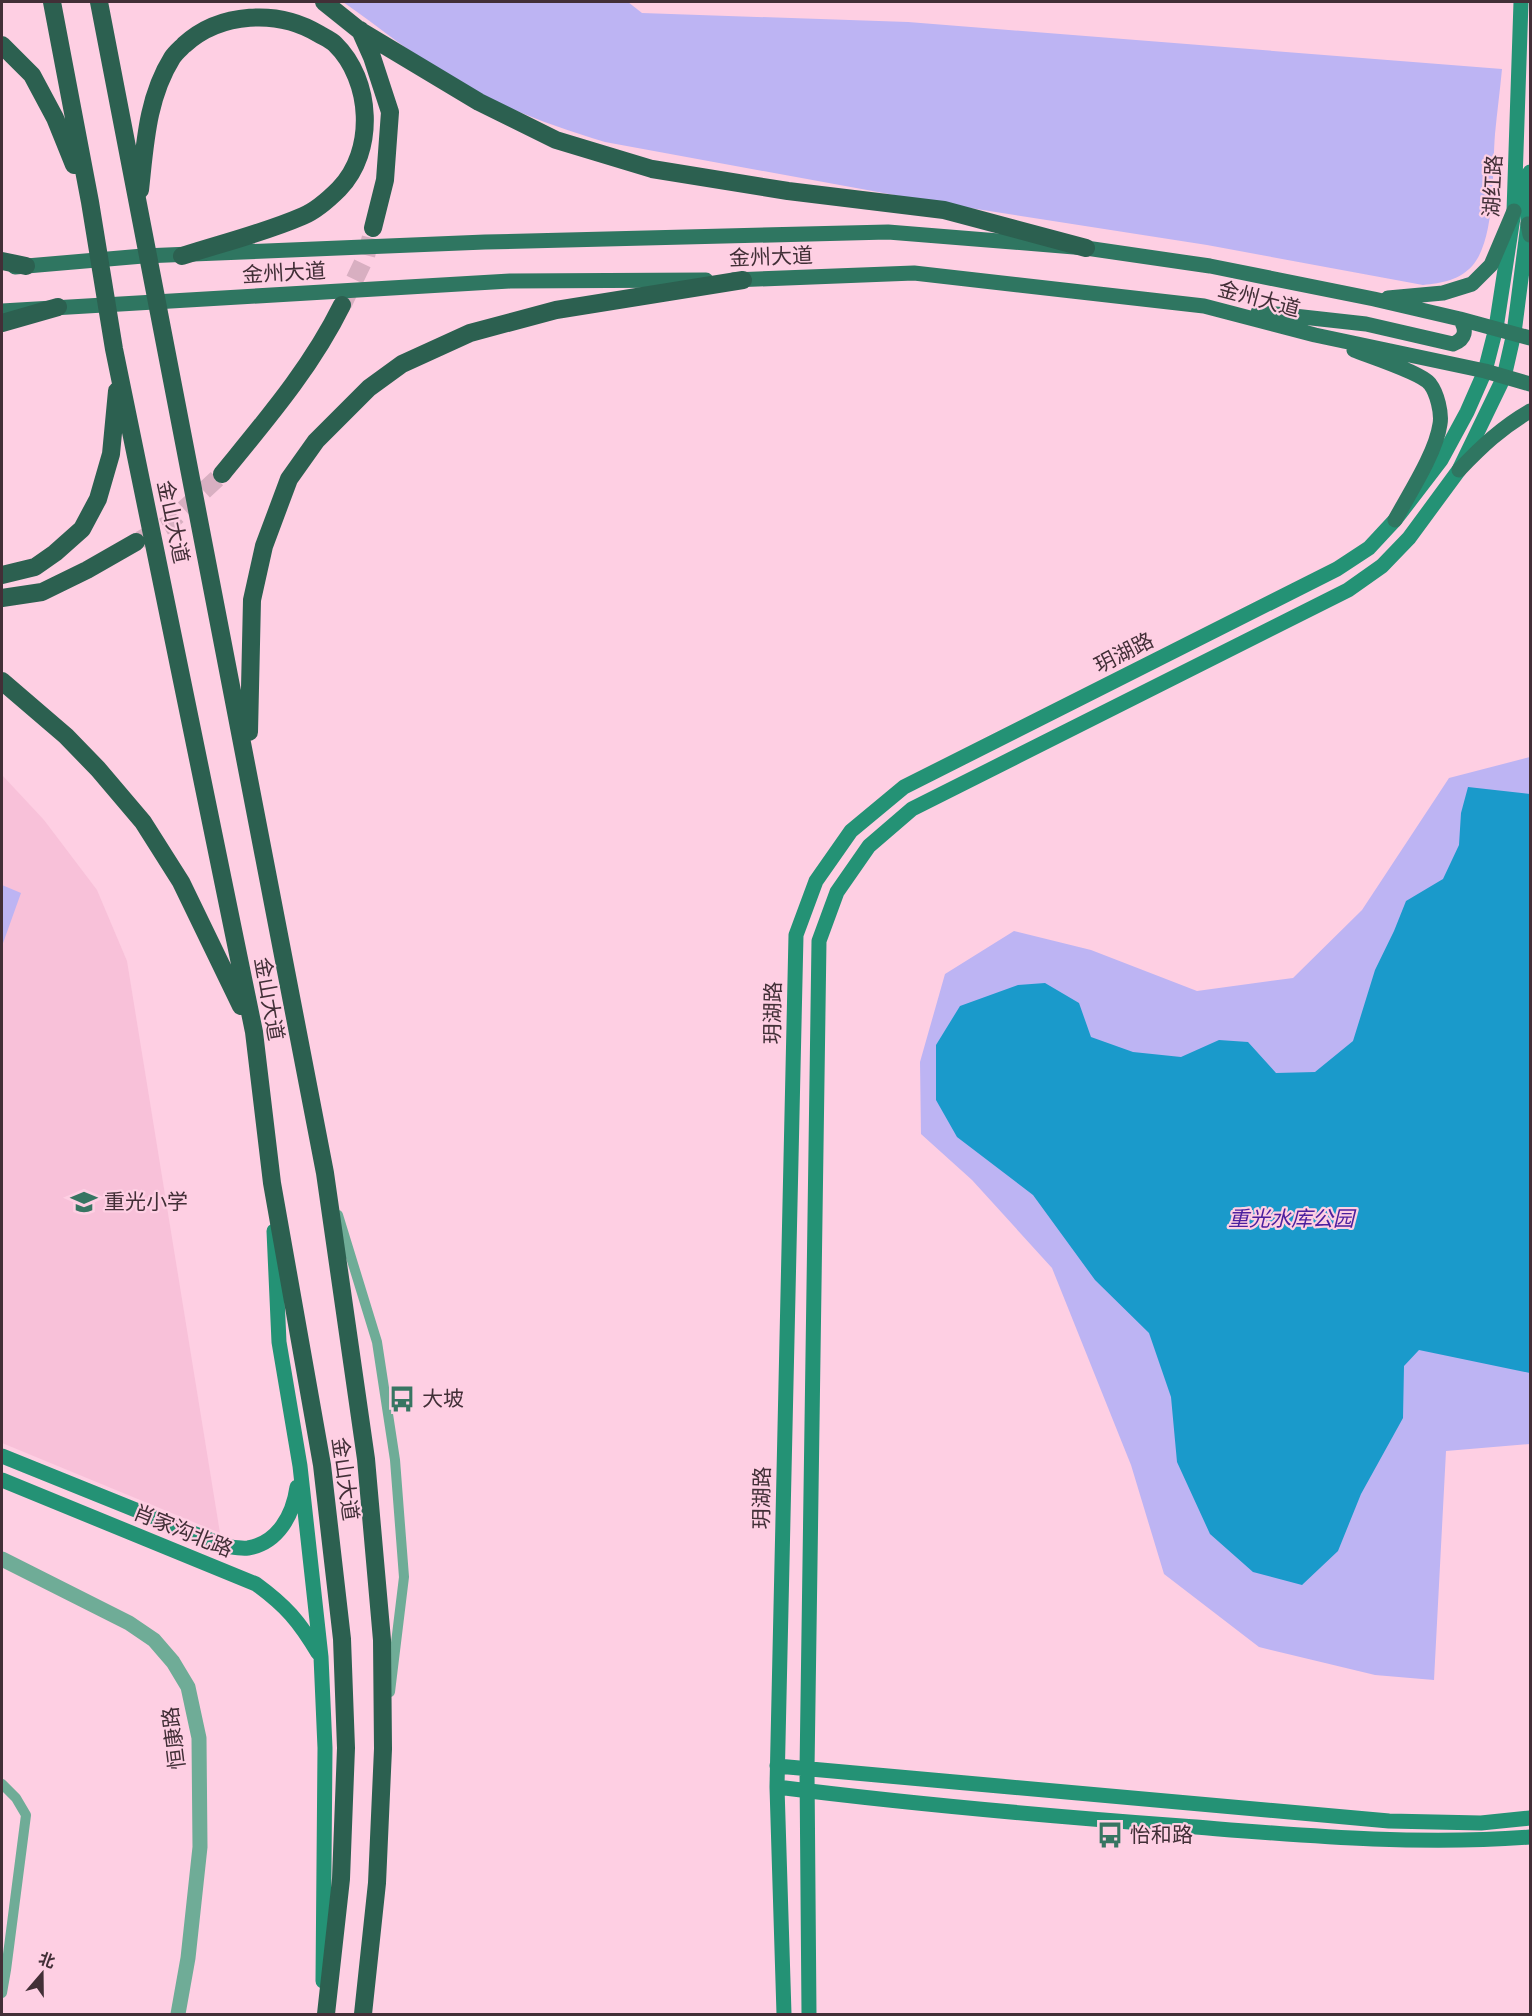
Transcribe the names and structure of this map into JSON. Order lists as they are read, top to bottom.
{
  "streets": {
    "highway": ["金山大道"],
    "main road": [
      "湖红路",
      "金州大道",
      "玥湖路",
      "肖家沟北路"
    ],
    "street": ["恒康路"]
  },
  "crossings": [
    ["湖红路", "金州大道"],
    ["湖红路", "玥湖路"],
    ["金州大道", "玥湖路"]
  ],
  "parks": ["重光水库公园"],
  "places": {
    "school or university": ["重光小学"],
    "bus stop": ["大坡", "怡和路"]
  },
  "north": "top"
}
